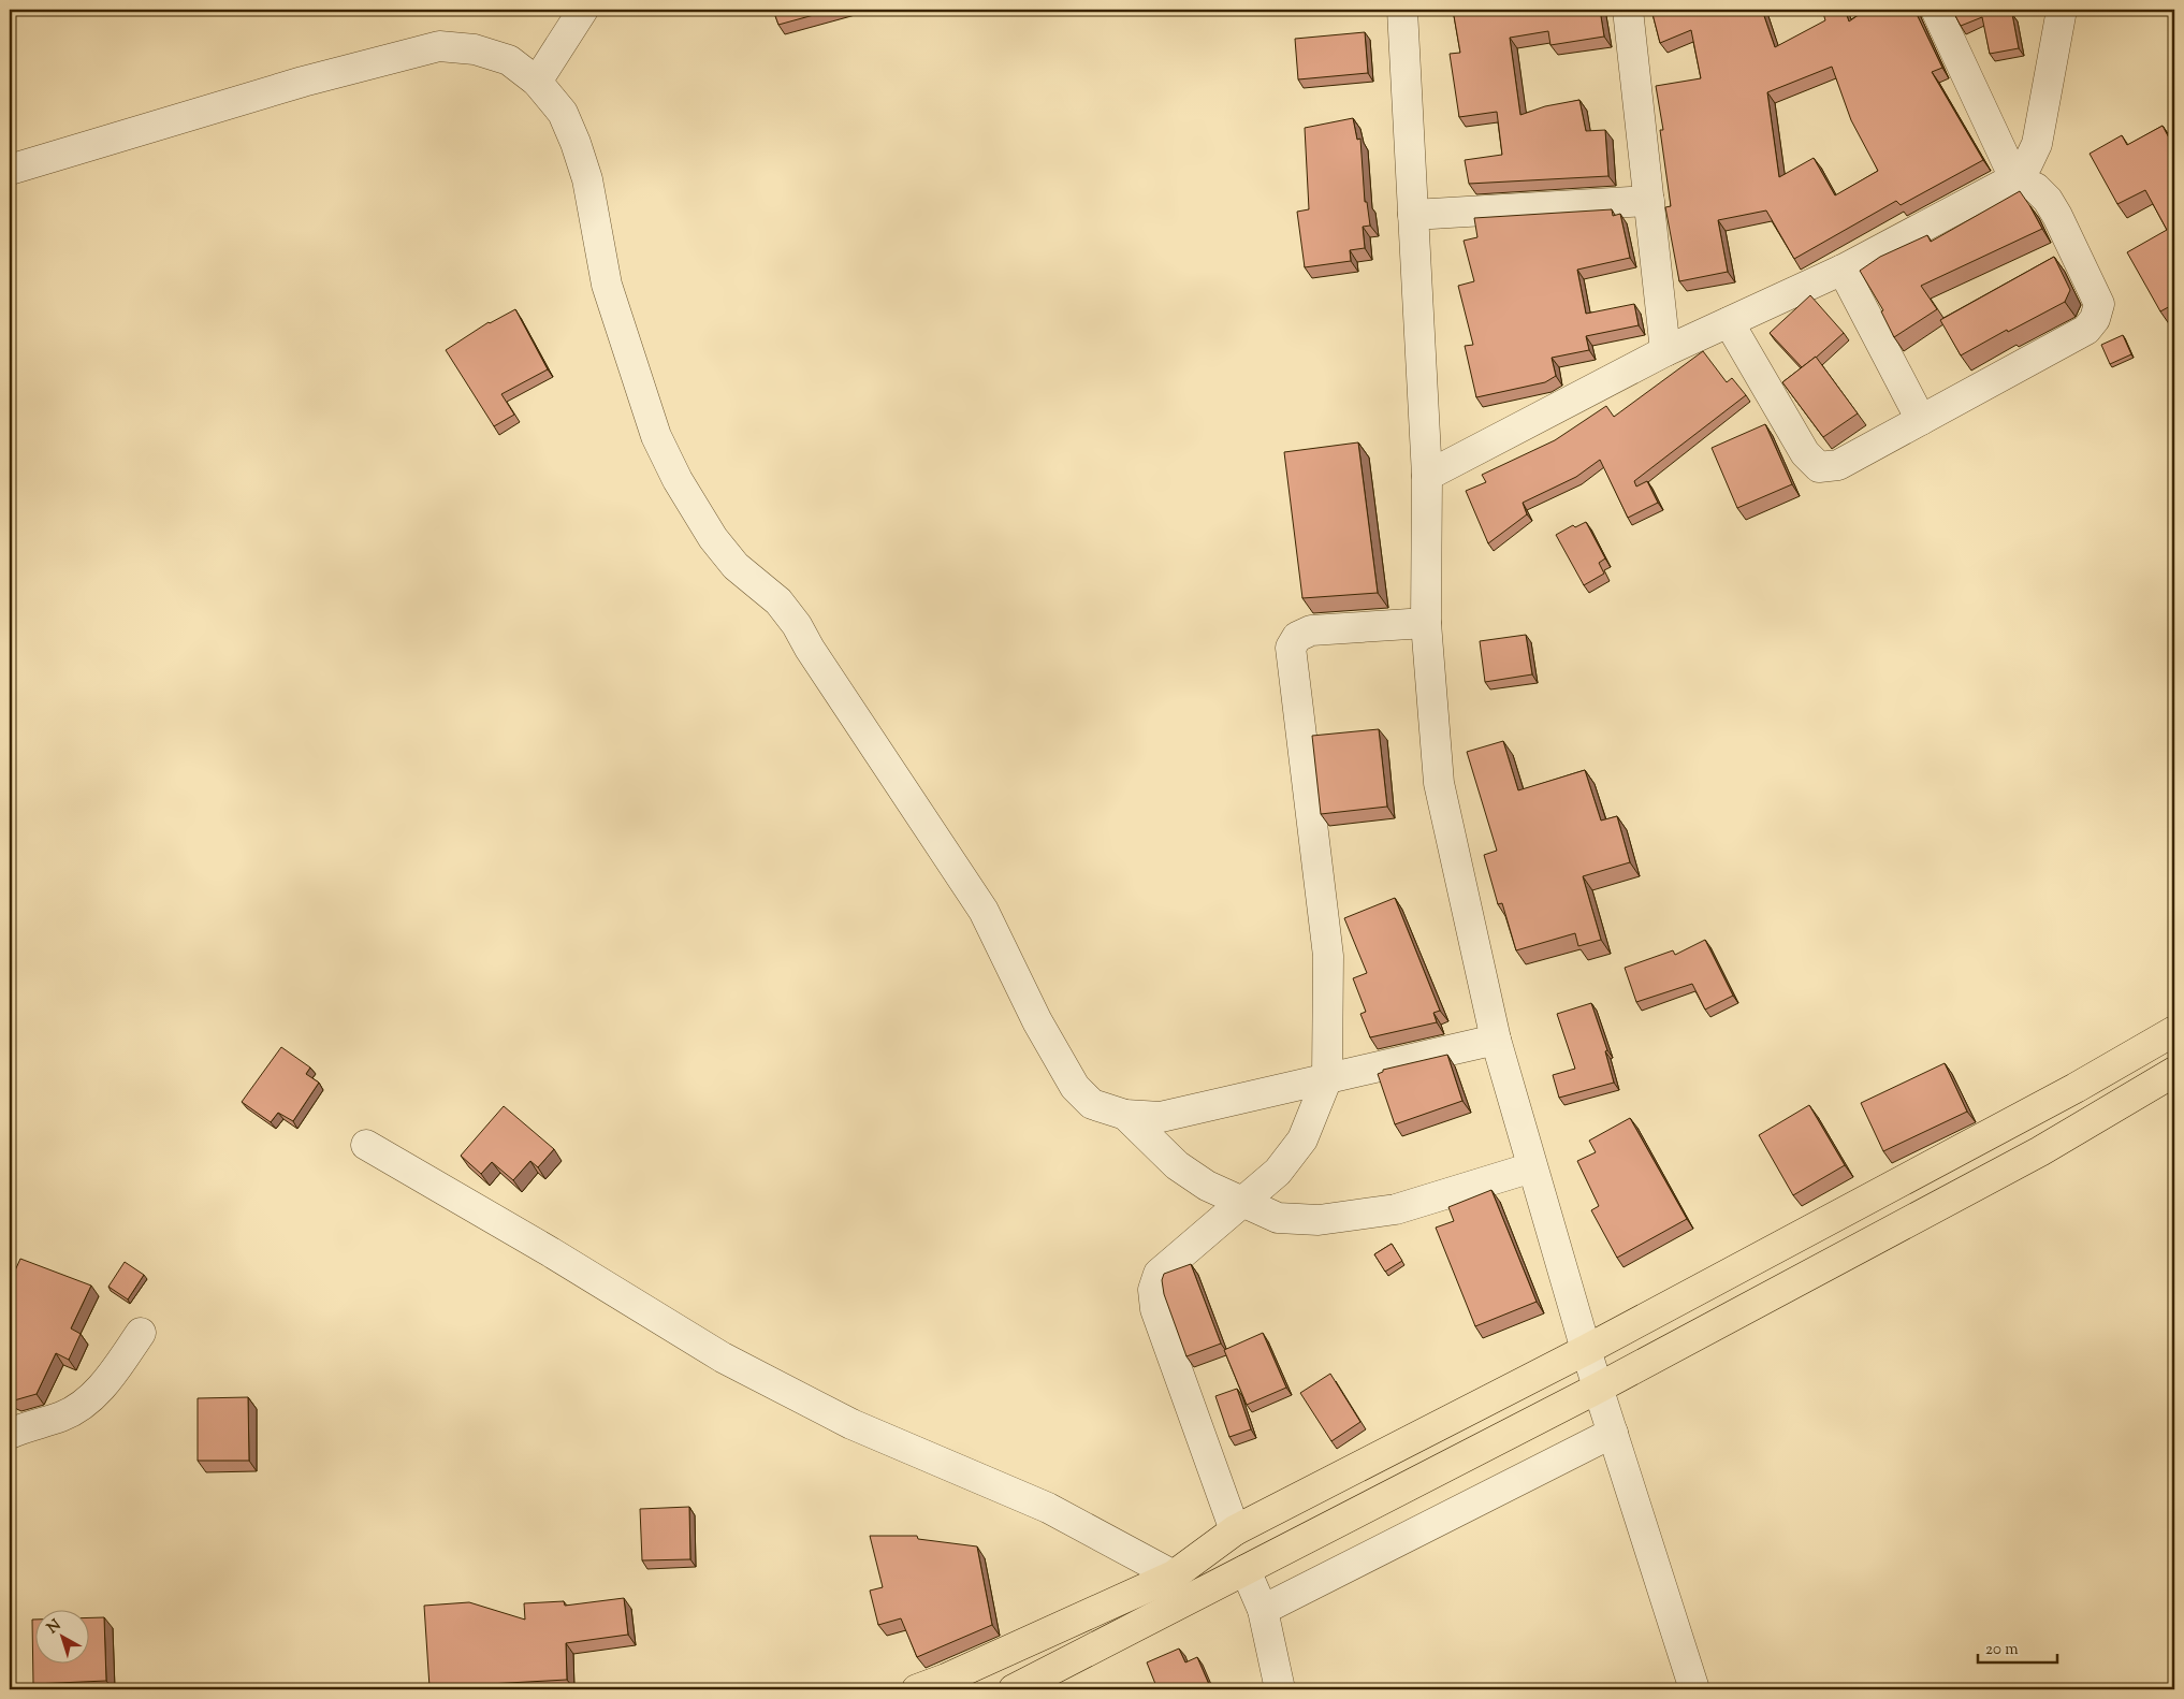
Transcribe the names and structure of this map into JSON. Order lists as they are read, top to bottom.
{
  "scale_bar": "20 m",
  "north": "top left"
}
